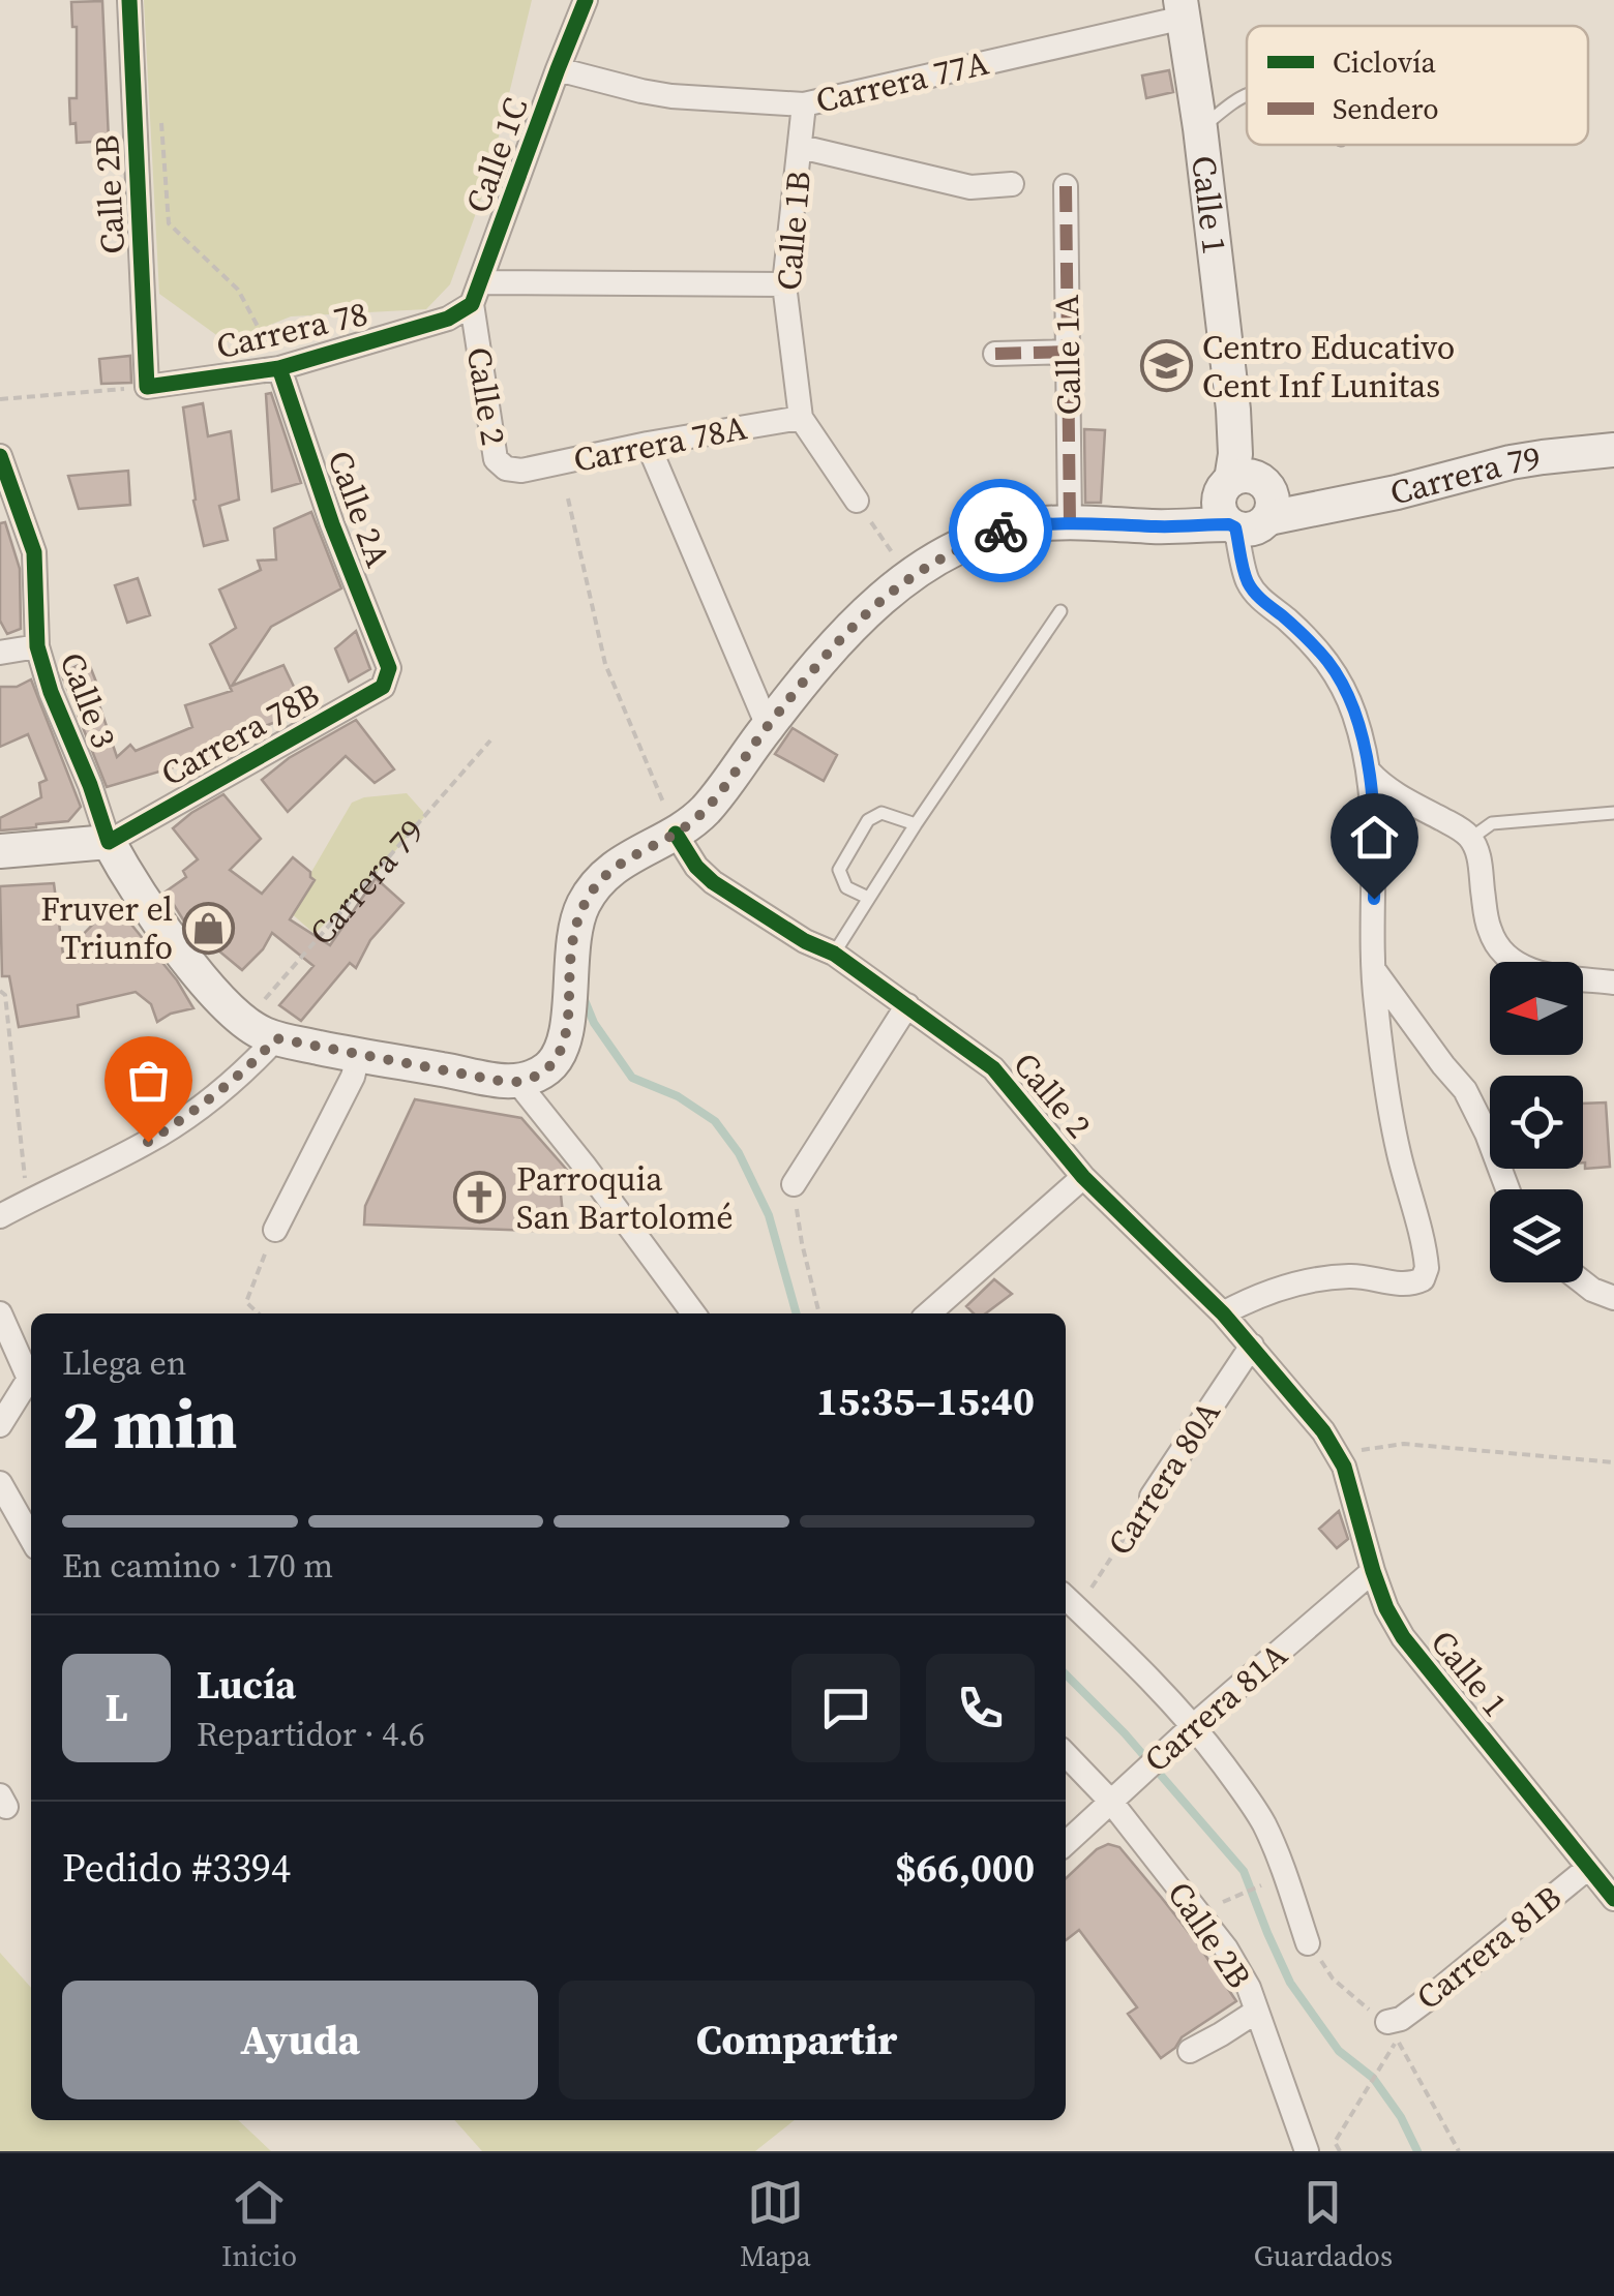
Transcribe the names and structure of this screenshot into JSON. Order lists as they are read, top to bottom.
{
  "streets": {
    "main road": [
      "Calle 1",
      "Carrera 79",
      "Calle 3",
      "Carrera 78B"
    ],
    "street": [
      "Carrera 77A",
      "Calle 1C",
      "Calle 2B",
      "Calle 1B",
      "Carrera 78",
      "Calle 1A",
      "Calle 2",
      "Carrera 78A",
      "Calle 2A",
      "Carrera 80A",
      "Carrera 81A",
      "Carrera 81B"
    ]
  },
  "crossings": [
    ["Carrera 77A", "Calle 1C"],
    ["Carrera 77A", "Calle 1"],
    ["Carrera 77A", "Calle 1B"],
    ["Calle 1C", "Carrera 78"],
    ["Calle 1C", "Calle 2"],
    ["Calle 2B", "Carrera 78"],
    ["Calle 2B", "Carrera 81A"],
    ["Calle 1", "Calle 2"],
    ["Calle 1", "Carrera 79"],
    ["Calle 1", "Carrera 81A"],
    ["Calle 1", "Carrera 81B"],
    ["Calle 1B", "Carrera 78A"],
    ["Carrera 78", "Calle 2"],
    ["Carrera 78", "Calle 2A"],
    ["Calle 2", "Carrera 78A"],
    ["Calle 2", "Carrera 80A"],
    ["Carrera 79", "Calle 3"],
    ["Calle 2A", "Carrera 78B"],
    ["Calle 3", "Carrera 78B"]
  ],
  "places": {
    "school or university": ["Centro Educativo Cent Inf Lunitas"],
    "shop": ["Fruver el Triunfo"],
    "church": ["Parroquia San Bartolomé"]
  },
  "legend": ["Ciclovía", "Sendero"],
  "north": "left",
  "page": {
    "heading": ["2 min", "Llega en", "15:35–15:40"],
    "panel": [
      "Lucía",
      "Repartidor · 4.6",
      "Pedido #3394",
      "$66,000"
    ],
    "bar": "En camino · 170 m",
    "round": "L",
    "buttons": ["Ayuda", "Compartir"],
    "tabs": ["Inicio", "Mapa", "Guardados"]
  }
}
